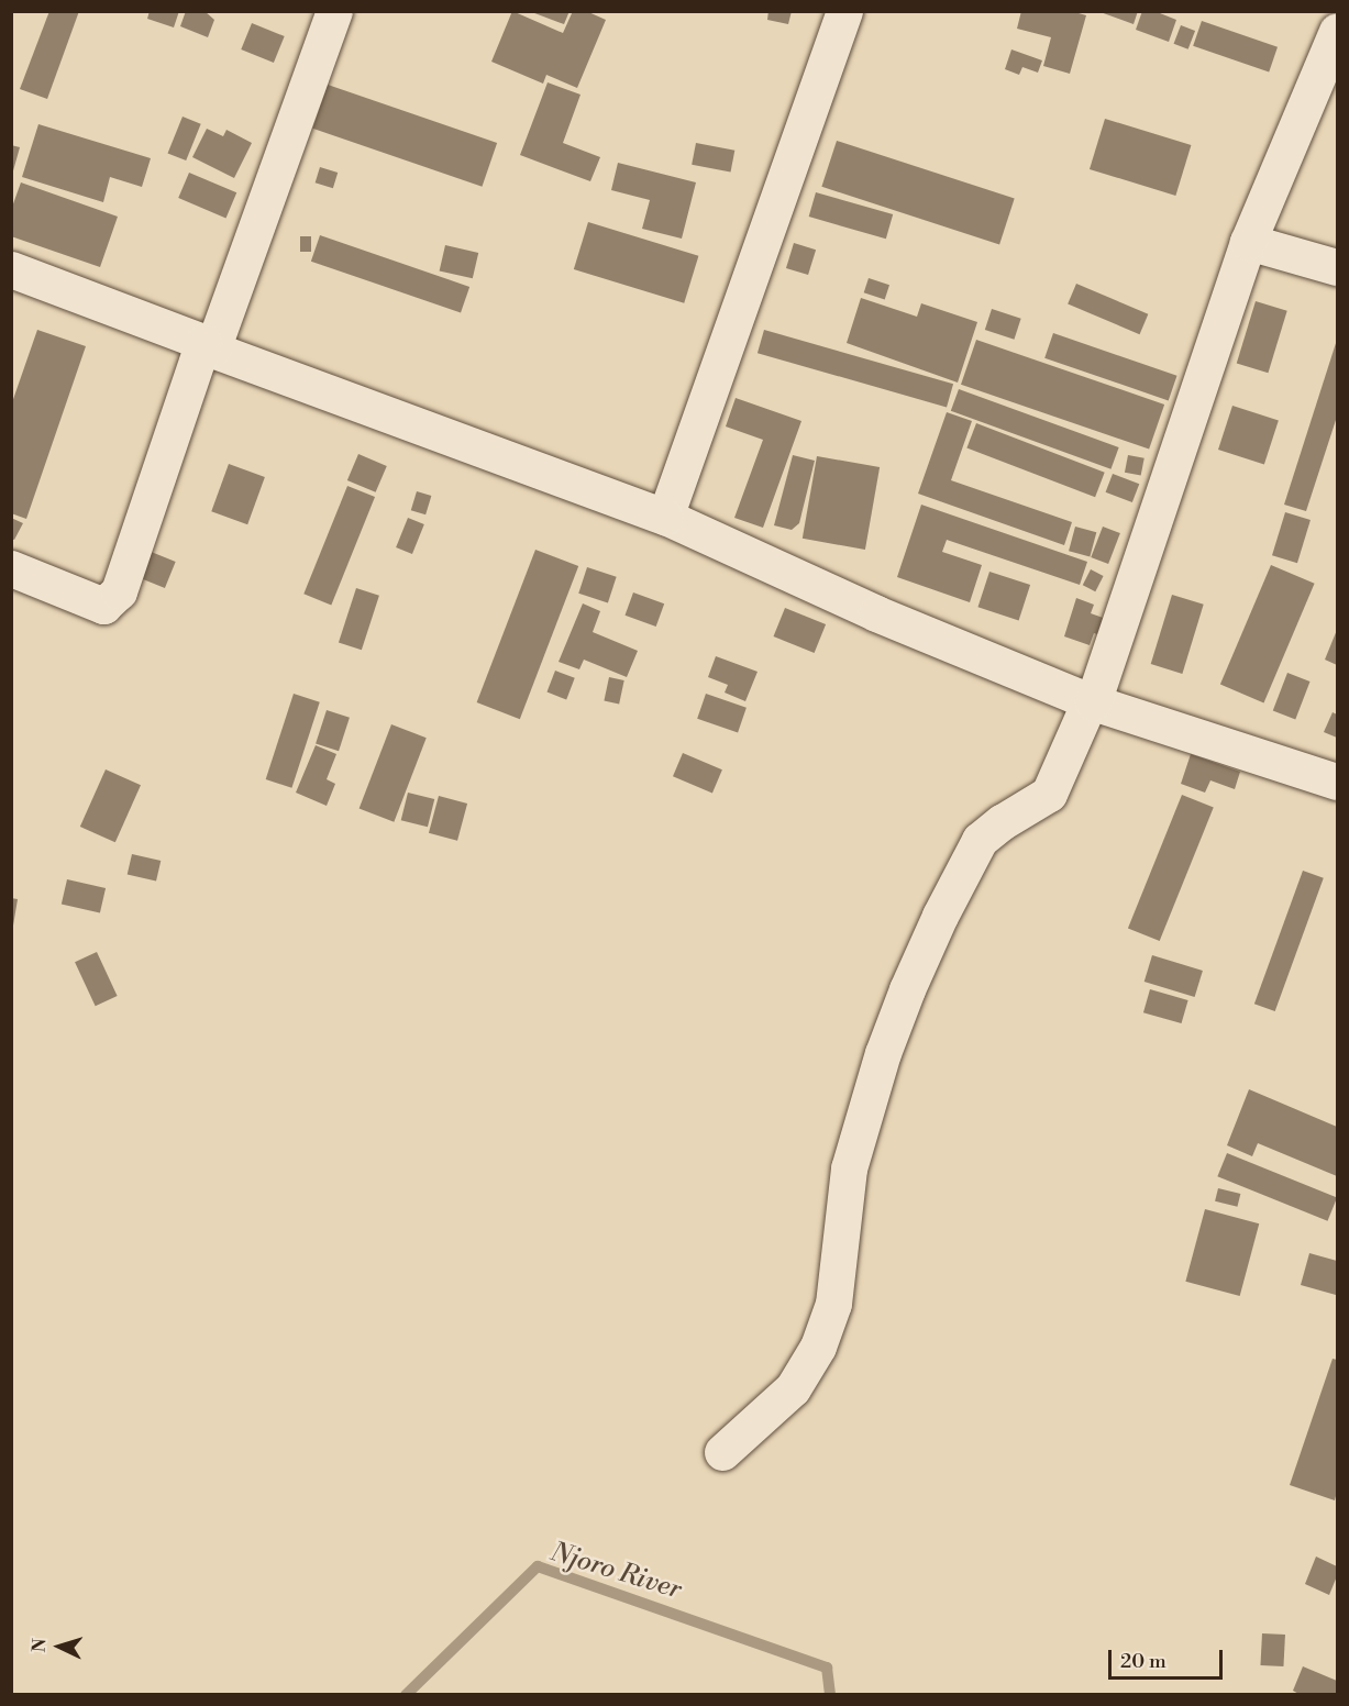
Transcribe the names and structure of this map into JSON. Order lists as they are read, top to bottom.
{
  "water": ["Njoro River"],
  "scale_bar": "20 m",
  "north": "left"
}
